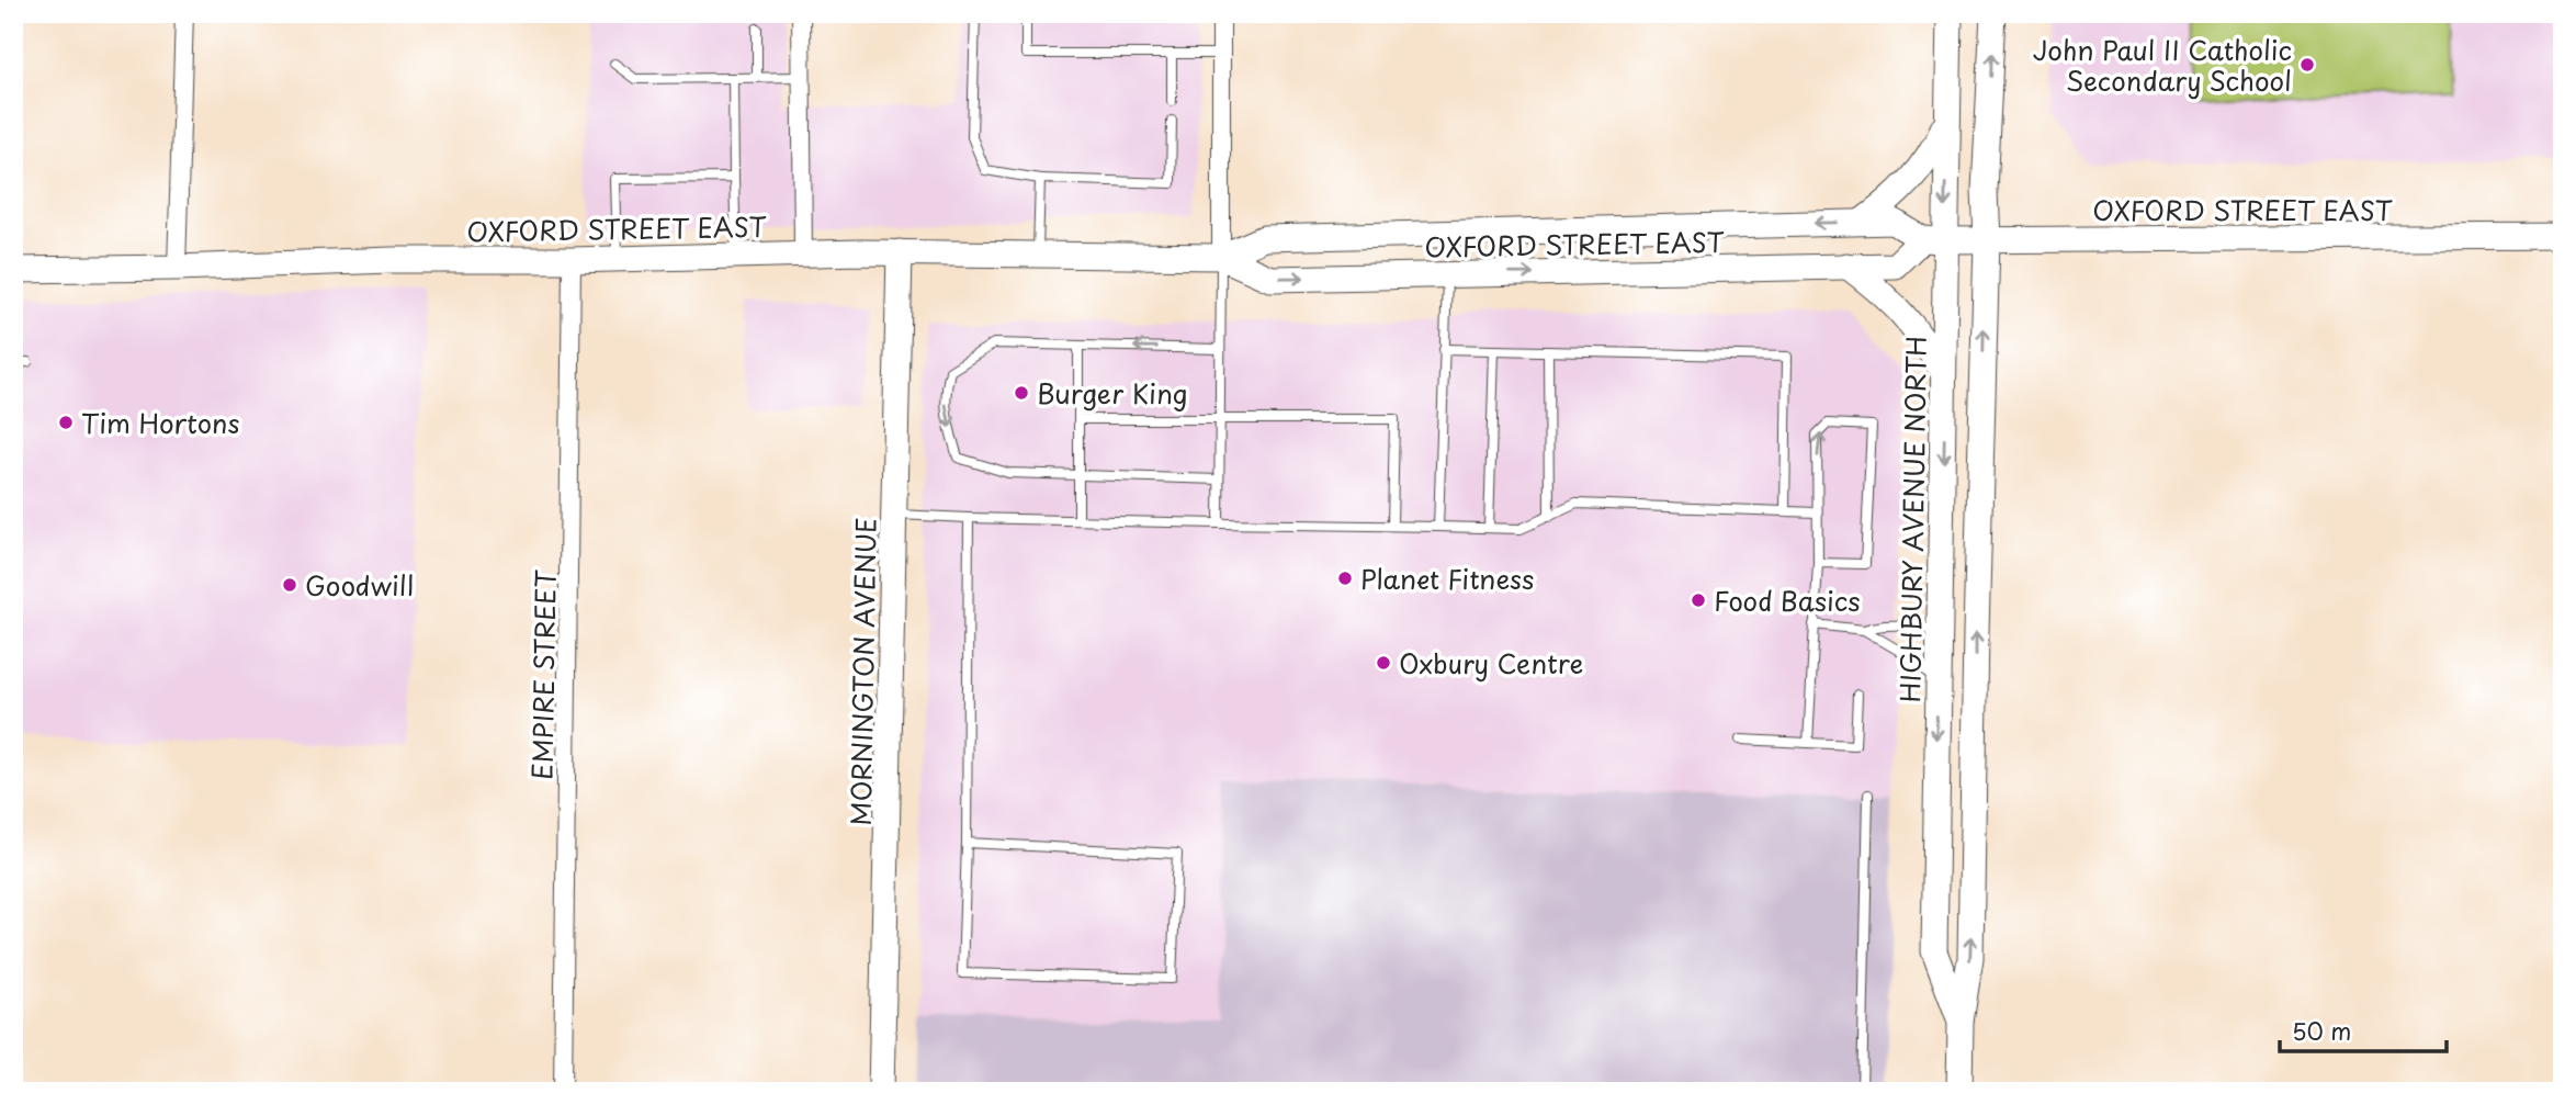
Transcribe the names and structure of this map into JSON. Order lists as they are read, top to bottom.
{
  "streets": {
    "main road": ["OXFORD STREET EAST", "HIGHBURY AVENUE NORTH", "MORNINGTON AVENUE"],
    "street": ["EMPIRE STREET"]
  },
  "crossings": [
    ["OXFORD STREET EAST", "HIGHBURY AVENUE NORTH"],
    ["OXFORD STREET EAST", "MORNINGTON AVENUE"],
    ["OXFORD STREET EAST", "EMPIRE STREET"]
  ],
  "places": [
    "John Paul II Catholic Secondary School",
    "Burger King",
    "Tim Hortons",
    "Planet Fitness",
    "Goodwill",
    "Food Basics",
    "Oxbury Centre"
  ],
  "scale_bar": "50 m"
}
